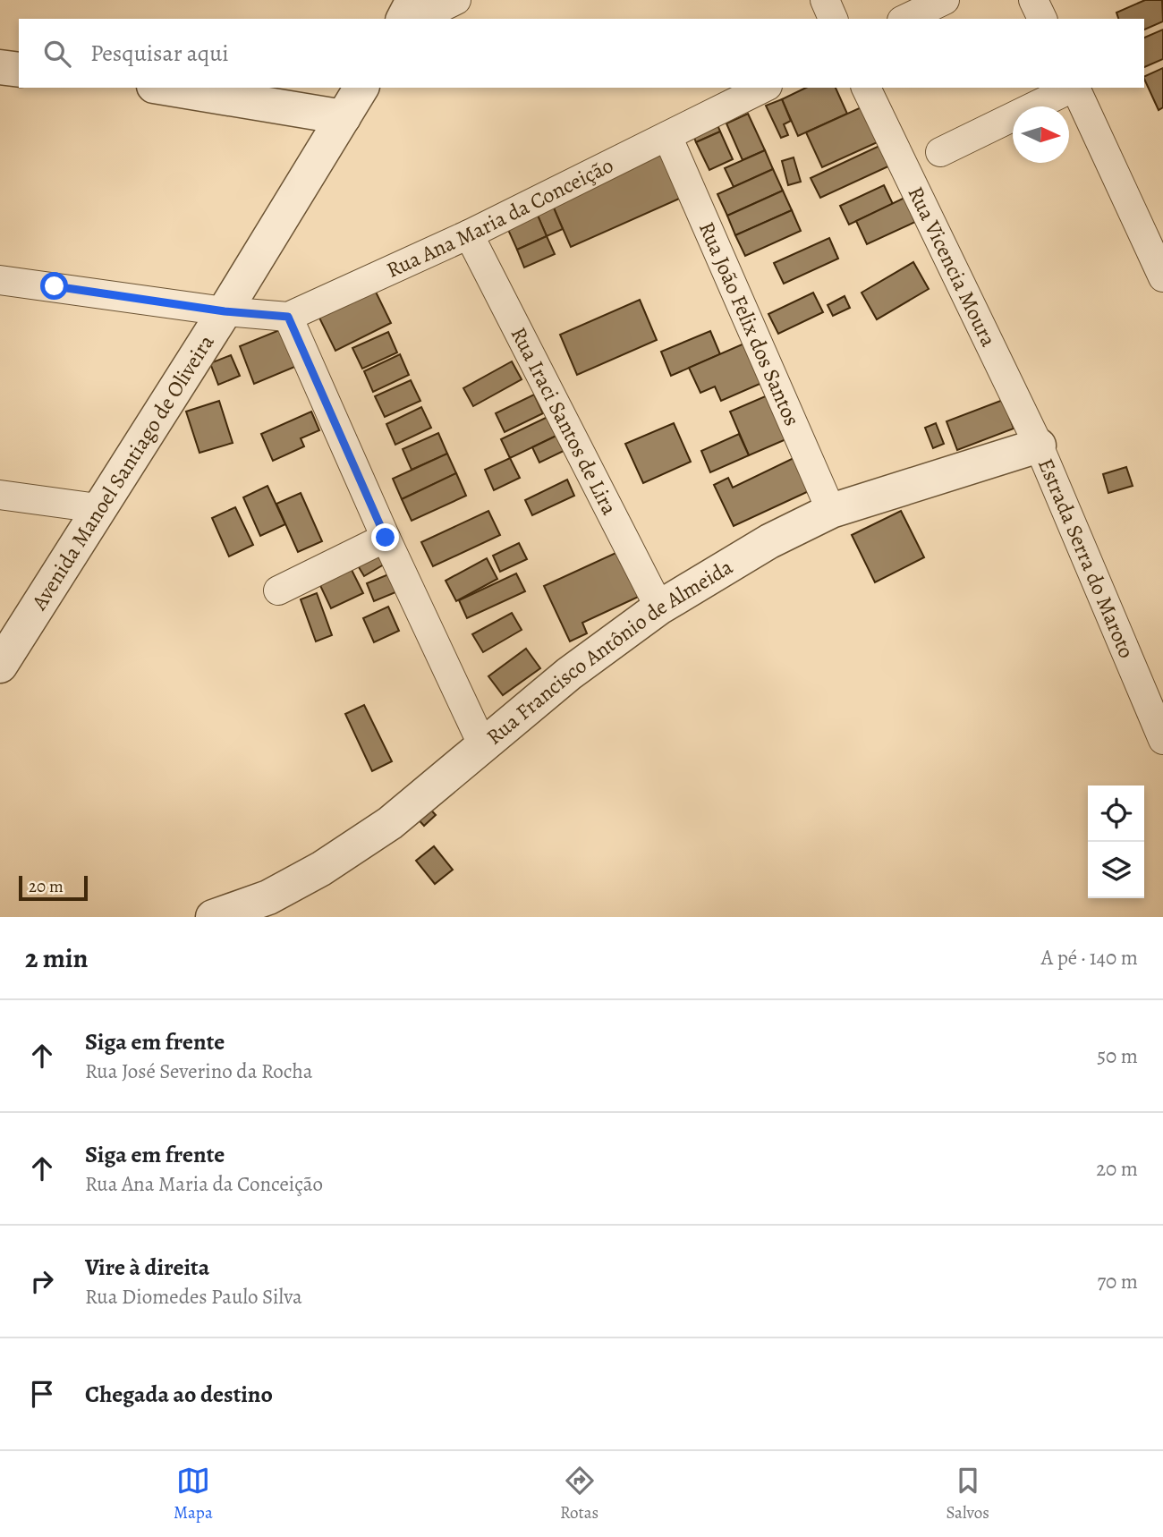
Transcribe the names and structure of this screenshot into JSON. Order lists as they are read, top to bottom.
{
  "streets": {
    "street": [
      "Rua Ana Maria da Conceição",
      "Rua Vicencia Moura",
      "Rua João Felix dos Santos",
      "Rua Iraci Santos de Lira",
      "Avenida Manoel Santiago de Oliveira",
      "Estrada Serra do Maroto",
      "Rua Francisco Antônio de Almeida"
    ]
  },
  "crossings": [
    ["Rua Ana Maria da Conceição", "Rua João Felix dos Santos"],
    ["Rua Ana Maria da Conceição", "Rua Iraci Santos de Lira"],
    ["Rua Ana Maria da Conceição", "Avenida Manoel Santiago de Oliveira"],
    ["Rua Vicencia Moura", "Estrada Serra do Maroto"],
    ["Rua Vicencia Moura", "Rua Francisco Antônio de Almeida"],
    ["Rua João Felix dos Santos", "Rua Francisco Antônio de Almeida"],
    ["Rua Iraci Santos de Lira", "Rua Francisco Antônio de Almeida"],
    ["Estrada Serra do Maroto", "Rua Francisco Antônio de Almeida"]
  ],
  "scale_bar": "20 m",
  "north": "right",
  "page": {
    "search": "Pesquisar aqui",
    "scale": "20 m",
    "heading": ["2 min", "A pé · 140 m"],
    "list": [
      ["Siga em frente", "Rua José Severino da Rocha", "50 m"],
      ["Siga em frente", "Rua Ana Maria da Conceição", "20 m"],
      ["Vire à direita", "Rua Diomedes Paulo Silva", "70 m"],
      "Chegada ao destino"
    ],
    "nav": ["Mapa", "Rotas", "Salvos"]
  }
}
